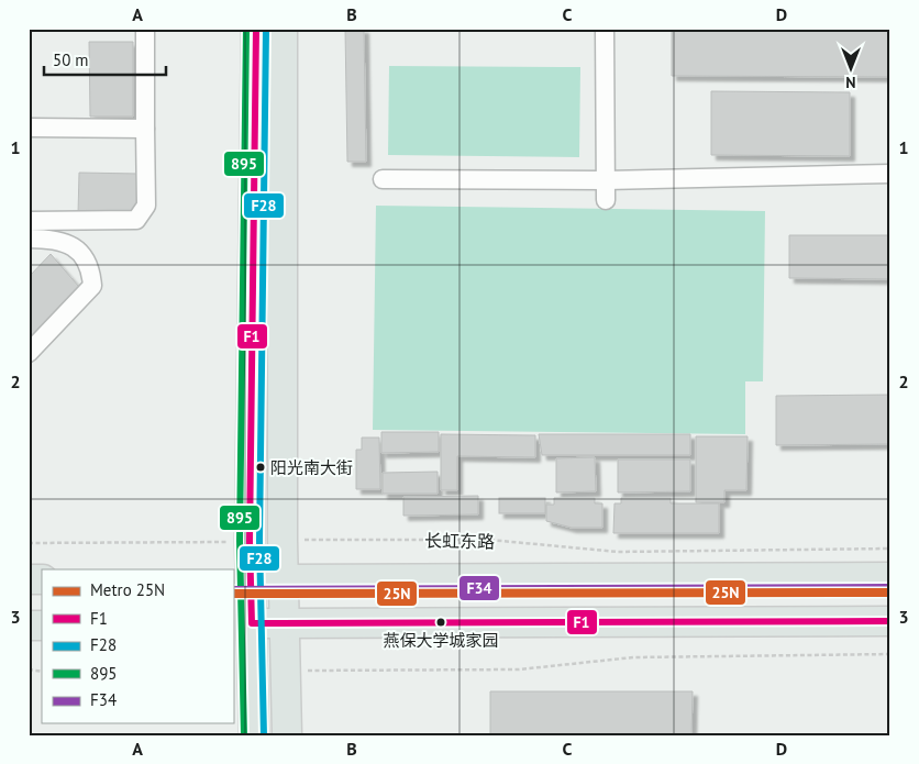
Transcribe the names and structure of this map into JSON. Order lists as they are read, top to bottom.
{
  "streets": {
    "path": ["长虹东路"]
  },
  "places": ["阳光南大街", "燕保大学城家园"],
  "lines": [
    "transit line F1",
    "transit line F28",
    "transit line 895",
    "transit line F34",
    "metro line 25N"
  ],
  "legend": [
    "Metro 25N",
    "F1",
    "F28",
    "895",
    "F34"
  ],
  "scale_bar": "50 m",
  "north": "bottom",
  "grid": {
    "columns": [
      "A",
      "B",
      "C",
      "D"
    ],
    "rows": ["1", "2", "3"]
  }
}
